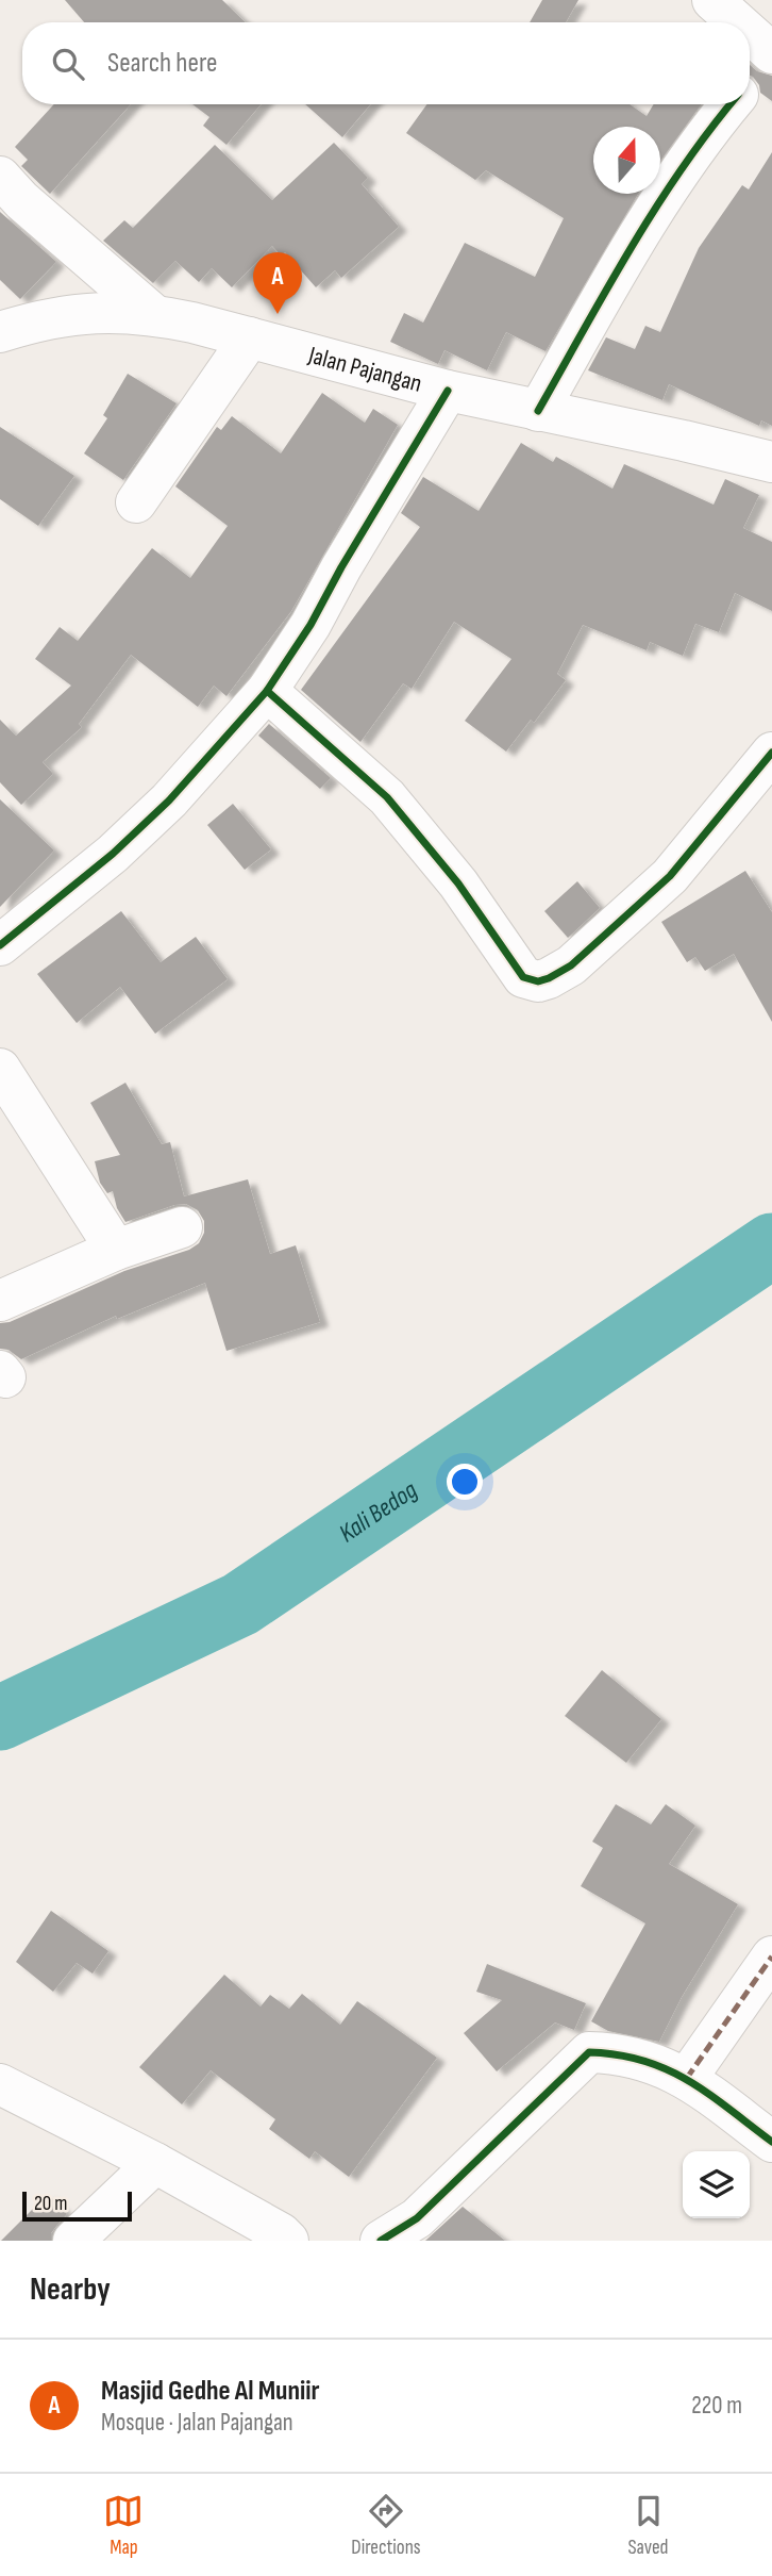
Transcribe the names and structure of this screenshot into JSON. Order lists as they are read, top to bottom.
{
  "streets": {
    "street": ["Jalan Pajangan"]
  },
  "water": ["Kali Bedog"],
  "scale_bar": "20 m",
  "north": "top",
  "page": {
    "search": "Search here",
    "pins": "A",
    "scale": "20 m",
    "heading": "Nearby",
    "list": [
      {
        "mark": "A",
        "name": "Masjid Gedhe Al Muniir",
        "note": "Mosque · Jalan Pajangan",
        "value": "220 m"
      }
    ],
    "nav": ["Map", "Directions", "Saved"]
  }
}
